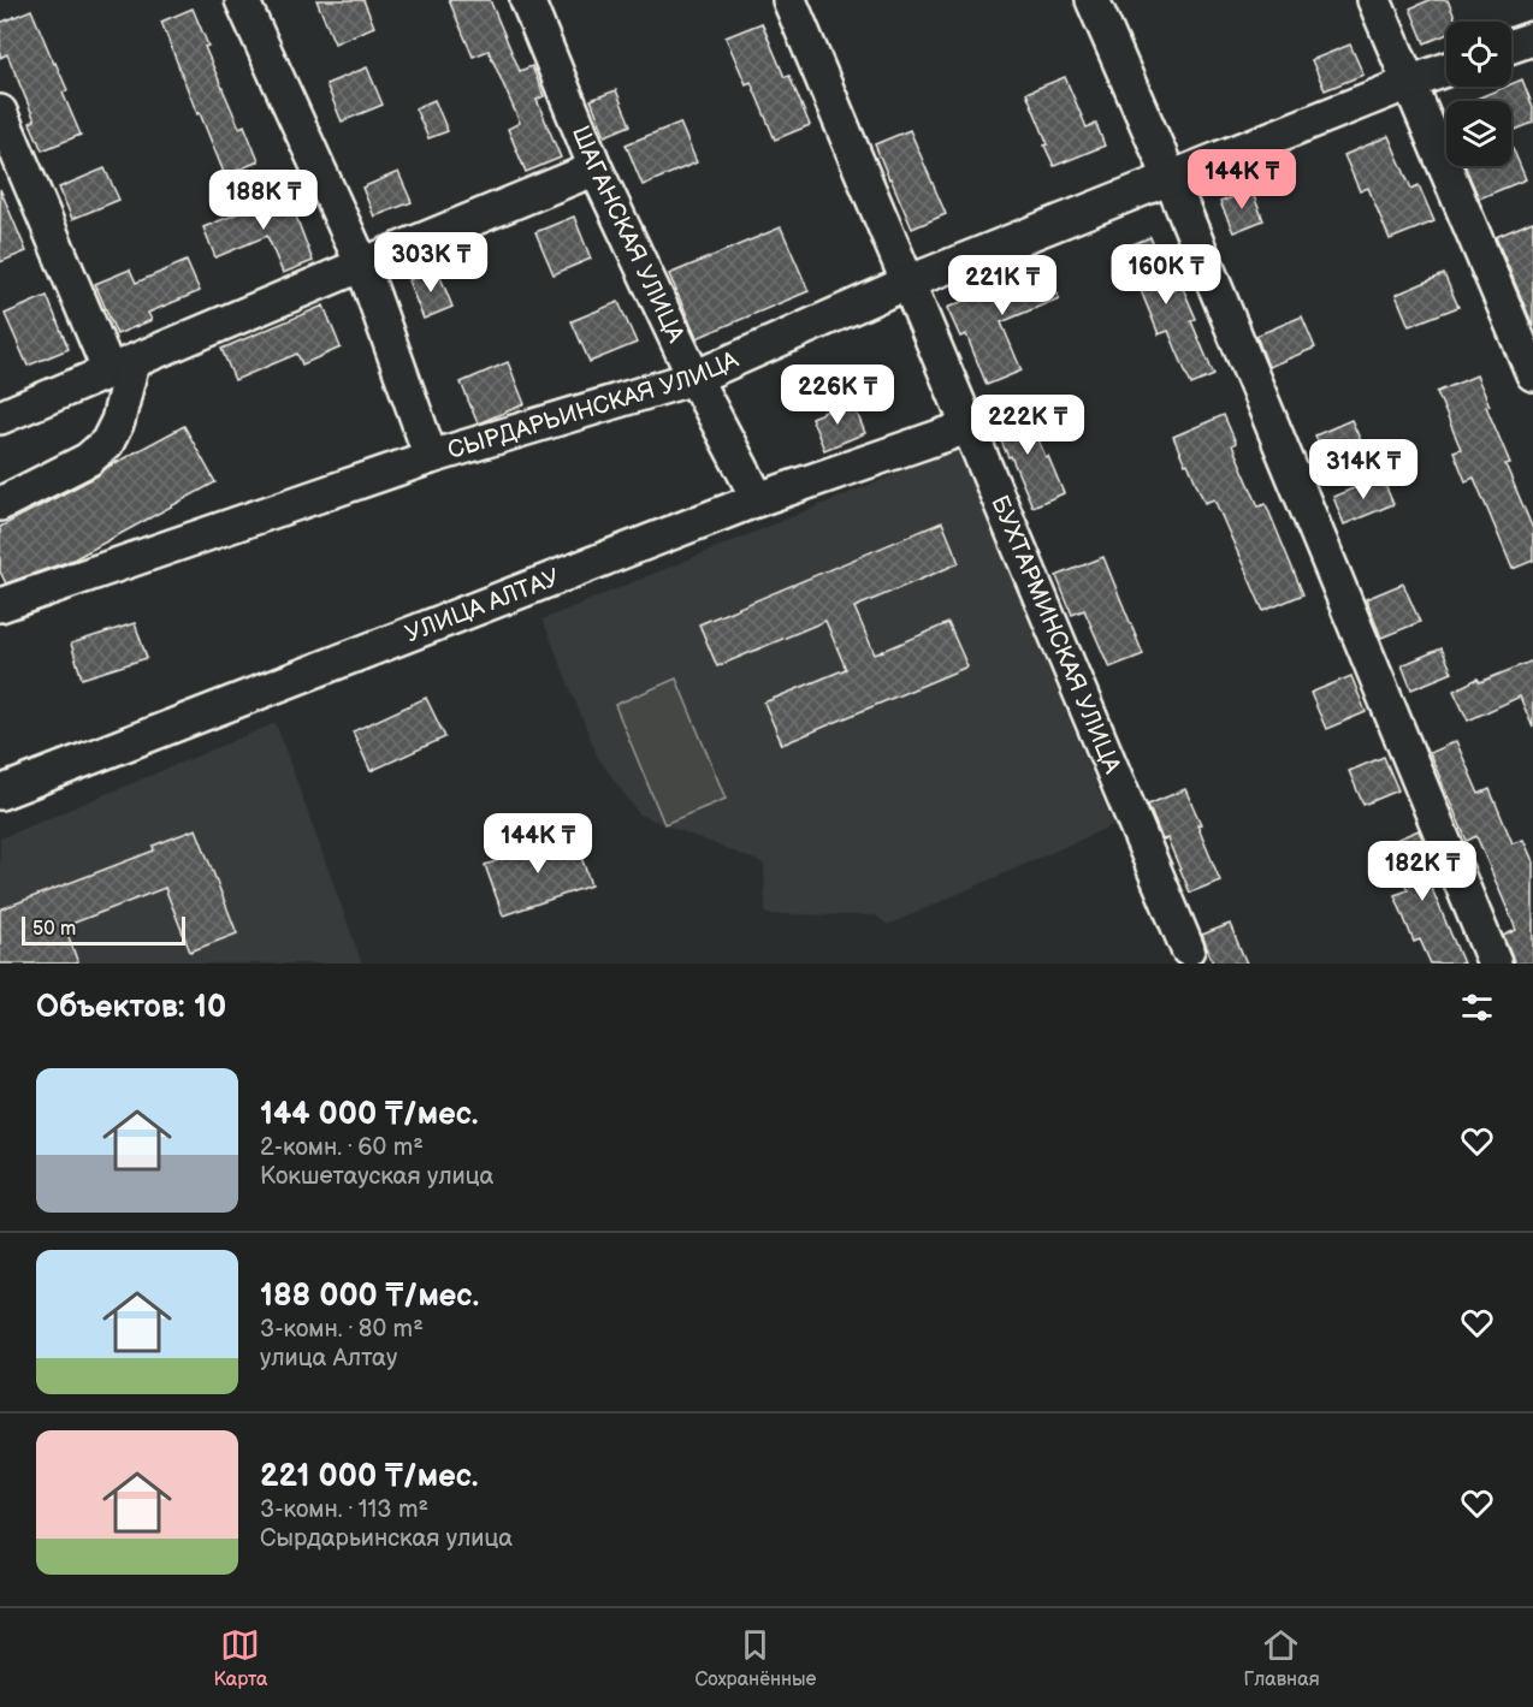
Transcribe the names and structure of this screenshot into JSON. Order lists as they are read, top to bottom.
{
  "streets": {
    "street": [
      "ШАГАНСКАЯ УЛИЦА",
      "СЫРДАРЬИНСКАЯ УЛИЦА",
      "УЛИЦА АЛТАУ",
      "БУХТАРМИНСКАЯ УЛИЦА"
    ]
  },
  "crossings": [
    ["ШАГАНСКАЯ УЛИЦА", "СЫРДАРЬИНСКАЯ УЛИЦА"],
    ["ШАГАНСКАЯ УЛИЦА", "УЛИЦА АЛТАУ"],
    ["СЫРДАРЬИНСКАЯ УЛИЦА", "БУХТАРМИНСКАЯ УЛИЦА"],
    ["УЛИЦА АЛТАУ", "БУХТАРМИНСКАЯ УЛИЦА"]
  ],
  "scale_bar": "50 m",
  "page": {
    "price": [
      "144K ₸",
      "188K ₸",
      "303K ₸",
      "160K ₸",
      "221K ₸",
      "226K ₸",
      "222K ₸",
      "314K ₸",
      "144K ₸",
      "182K ₸"
    ],
    "scale": "50 m",
    "heading": "Объектов: 10",
    "list": [
      {
        "name": "144 000 ₸/мес.",
        "note": "2-комн. · 60 m² · Кокшетауская улица"
      },
      {
        "name": "188 000 ₸/мес.",
        "note": "3-комн. · 80 m² · улица Алтау"
      },
      {
        "name": "221 000 ₸/мес.",
        "note": "3-комн. · 113 m² · Сырдарьинская улица"
      }
    ],
    "tabs": ["Карта", "Сохранённые", "Главная"]
  }
}
